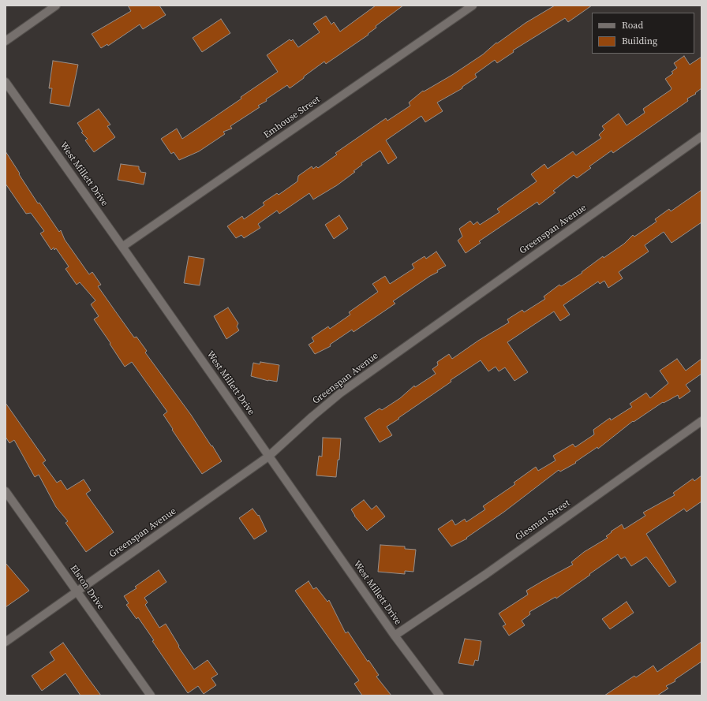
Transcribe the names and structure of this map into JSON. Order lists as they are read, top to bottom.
{
  "streets": {
    "street": [
      "Emhouse Street",
      "West Millett Drive",
      "Greenspan Avenue",
      "Glesman Street",
      "Elston Drive"
    ]
  },
  "crossings": [
    ["Emhouse Street", "West Millett Drive"],
    ["West Millett Drive", "Greenspan Avenue"],
    ["West Millett Drive", "Glesman Street"],
    ["Greenspan Avenue", "Elston Drive"]
  ],
  "legend": ["Road", "Building"]
}
